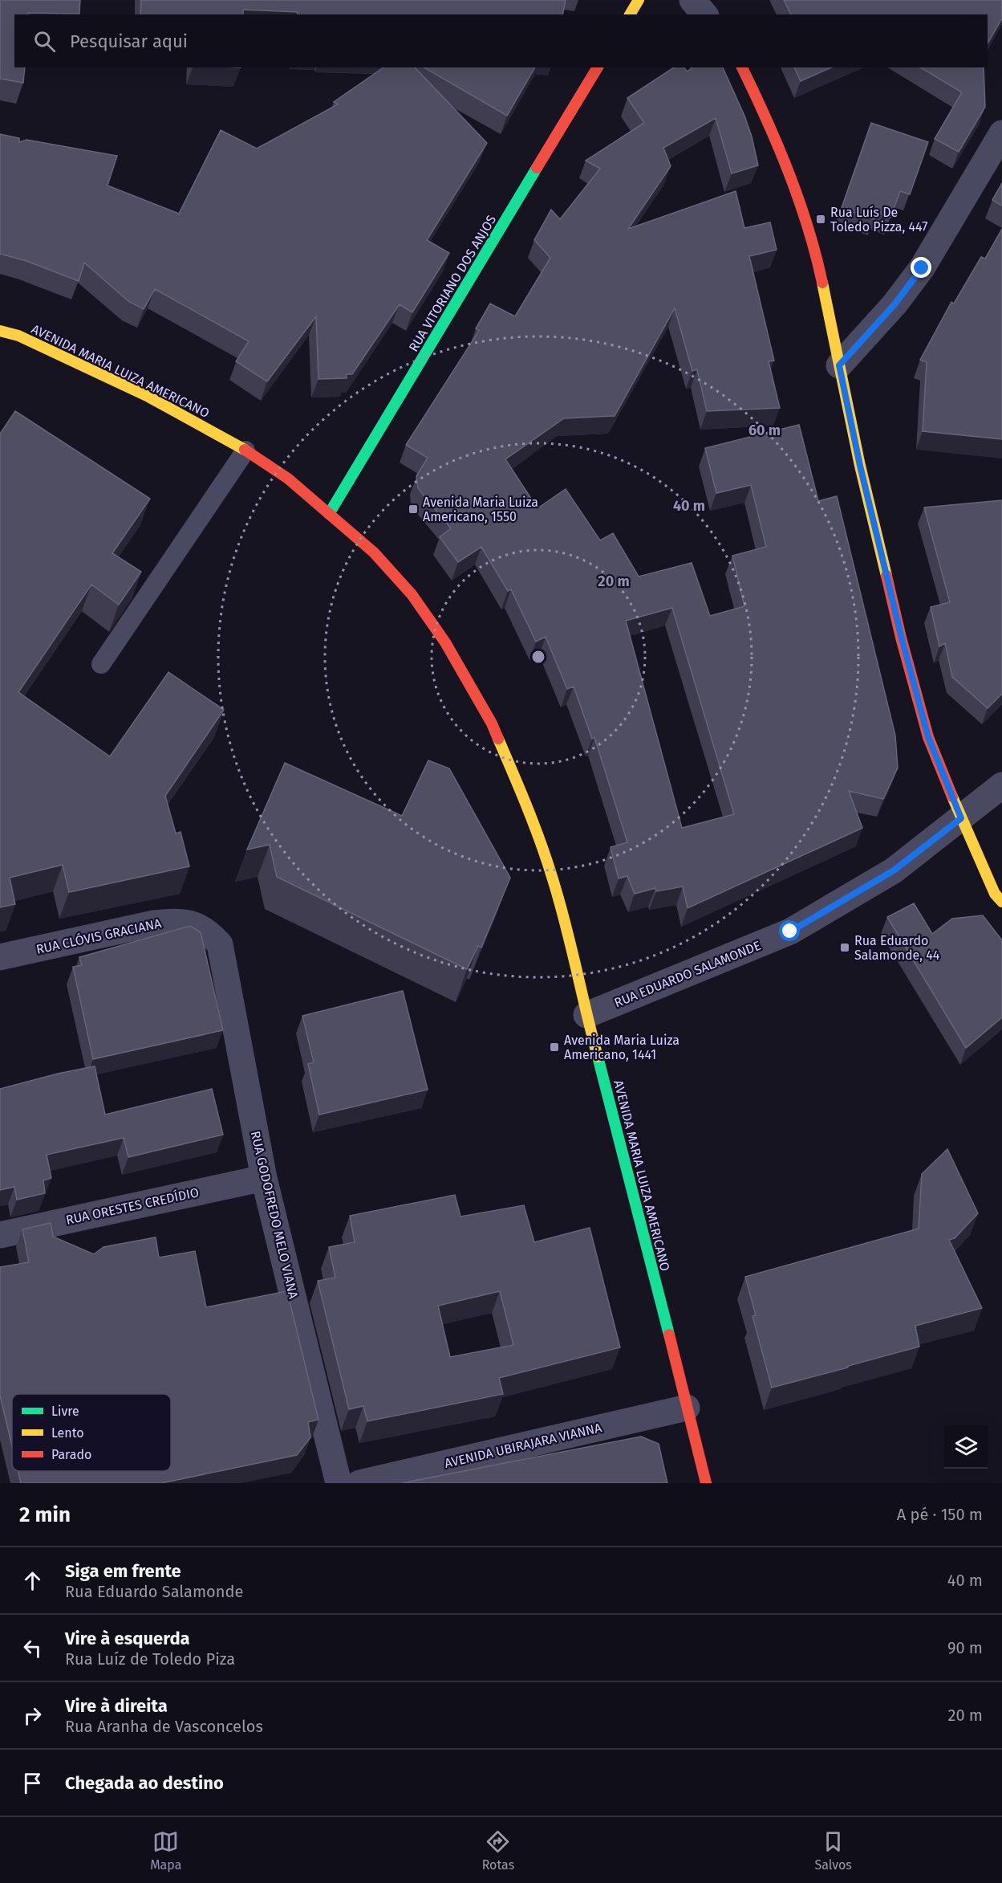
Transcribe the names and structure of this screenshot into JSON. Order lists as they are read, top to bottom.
{
  "streets": {
    "main road": ["RUA VITORIANO DOS ANJOS", "AVENIDA MARIA LUIZA AMERICANO"],
    "street": [
      "RUA CLÓVIS GRACIANA",
      "RUA EDUARDO SALAMONDE",
      "RUA ORESTES CREDÍDIO",
      "RUA GODOFREDO MELO VIANA",
      "AVENIDA UBIRAJARA VIANNA"
    ]
  },
  "crossings": [
    ["RUA VITORIANO DOS ANJOS", "AVENIDA MARIA LUIZA AMERICANO"],
    ["AVENIDA MARIA LUIZA AMERICANO", "RUA EDUARDO SALAMONDE"],
    ["AVENIDA MARIA LUIZA AMERICANO", "AVENIDA UBIRAJARA VIANNA"],
    ["RUA CLÓVIS GRACIANA", "RUA GODOFREDO MELO VIANA"],
    ["RUA ORESTES CREDÍDIO", "RUA GODOFREDO MELO VIANA"]
  ],
  "places": {
    "transit": [
      "Rua Luís De Toledo Pizza, 447",
      "Avenida Maria Luiza Americano, 1550",
      "Rua Eduardo Salamonde, 44",
      "Avenida Maria Luiza Americano, 1441"
    ]
  },
  "legend": ["Livre", "Lento", "Parado"],
  "page": {
    "search": "Pesquisar aqui",
    "heading": ["2 min", "A pé · 150 m"],
    "list": [
      ["Siga em frente", "Rua Eduardo Salamonde", "40 m"],
      ["Vire à esquerda", "Rua Luíz de Toledo Piza", "90 m"],
      ["Vire à direita", "Rua Aranha de Vasconcelos", "20 m"],
      "Chegada ao destino"
    ],
    "nav": ["Mapa", "Rotas", "Salvos"]
  },
  "rings": ["60 m", "40 m", "20 m"]
}
